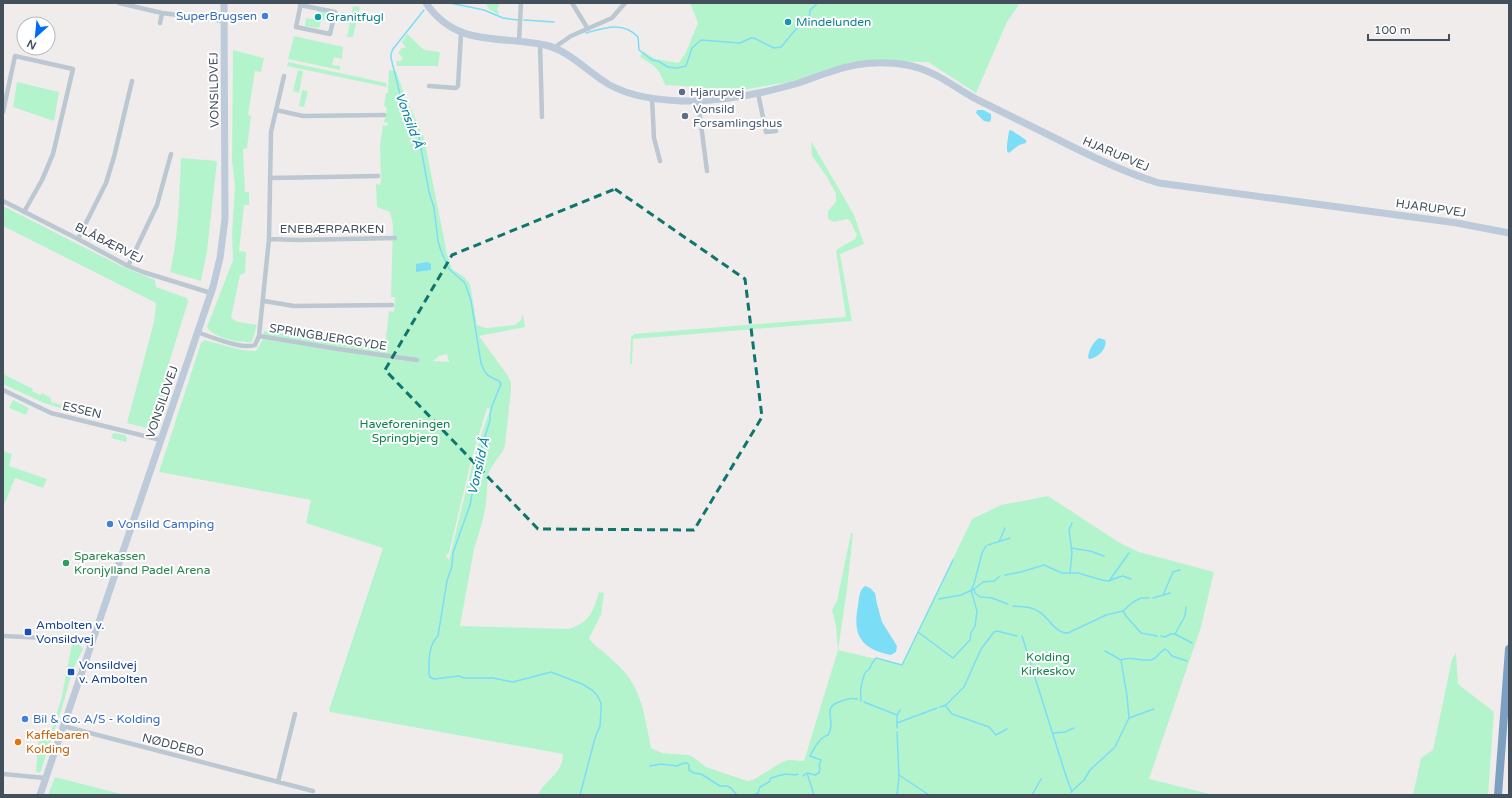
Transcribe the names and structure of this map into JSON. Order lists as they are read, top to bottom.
{
  "streets": {
    "street": [
      "VONSILDVEJ",
      "HJARUPVEJ",
      "ENEBÆRPARKEN",
      "BLÅBÆRVEJ",
      "SPRINGBJERGGYDE",
      "ESSEN",
      "NØDDEBO"
    ]
  },
  "crossings": [
    ["VONSILDVEJ", "BLÅBÆRVEJ"],
    ["VONSILDVEJ", "SPRINGBJERGGYDE"],
    ["VONSILDVEJ", "ESSEN"],
    ["VONSILDVEJ", "NØDDEBO"],
    ["ENEBÆRPARKEN", "SPRINGBJERGGYDE"]
  ],
  "water": ["Vonsild Å"],
  "parks": ["Haveforeningen Springbjerg", "Kolding Kirkeskov"],
  "places": {
    "other": [
      "SuperBrugsen",
      "Granitfugl",
      "Mindelunden",
      "Hjarupvej",
      "Vonsild Forsamlingshus",
      "Vonsild Camping",
      "Sparekassen Kronjylland Padel Arena",
      "Bil & Co. A/S - Kolding",
      "Kaffebaren Kolding"
    ],
    "transit": ["Ambolten v. Vonsildvej", "Vonsildvej v. Ambolten"]
  },
  "scale_bar": "100 m",
  "north": "bottom left"
}
